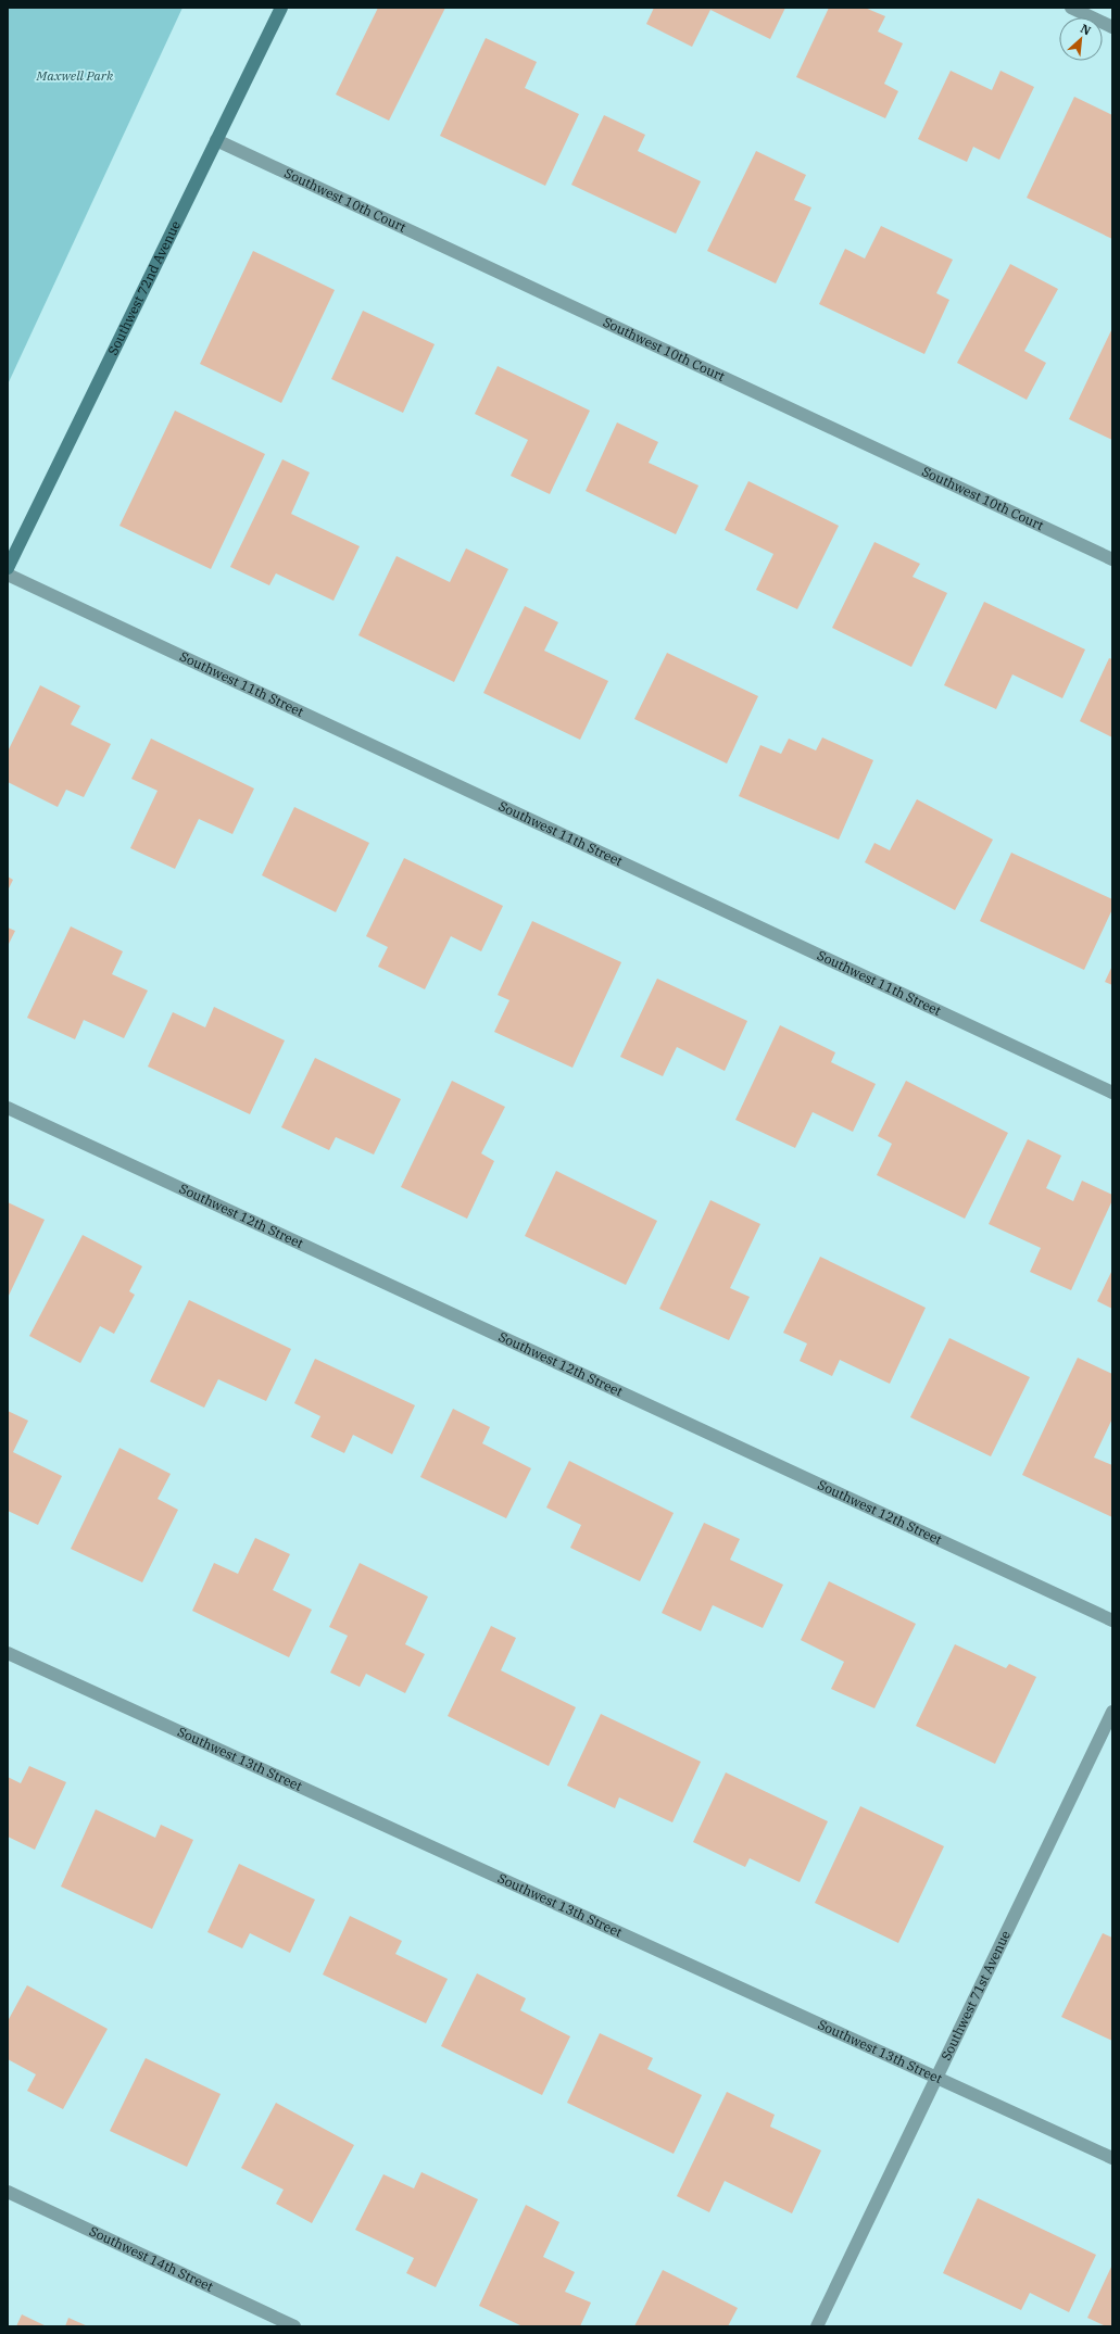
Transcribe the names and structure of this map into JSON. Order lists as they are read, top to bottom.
{
  "streets": {
    "street": [
      "Southwest 10th Court",
      "Southwest 72nd Avenue",
      "Southwest 11th Street",
      "Southwest 12th Street",
      "Southwest 13th Street",
      "Southwest 71st Avenue",
      "Southwest 14th Street"
    ]
  },
  "crossings": [
    ["Southwest 10th Court", "Southwest 72nd Avenue"],
    ["Southwest 13th Street", "Southwest 71st Avenue"]
  ],
  "parks": ["Maxwell Park"],
  "north": "top right"
}
